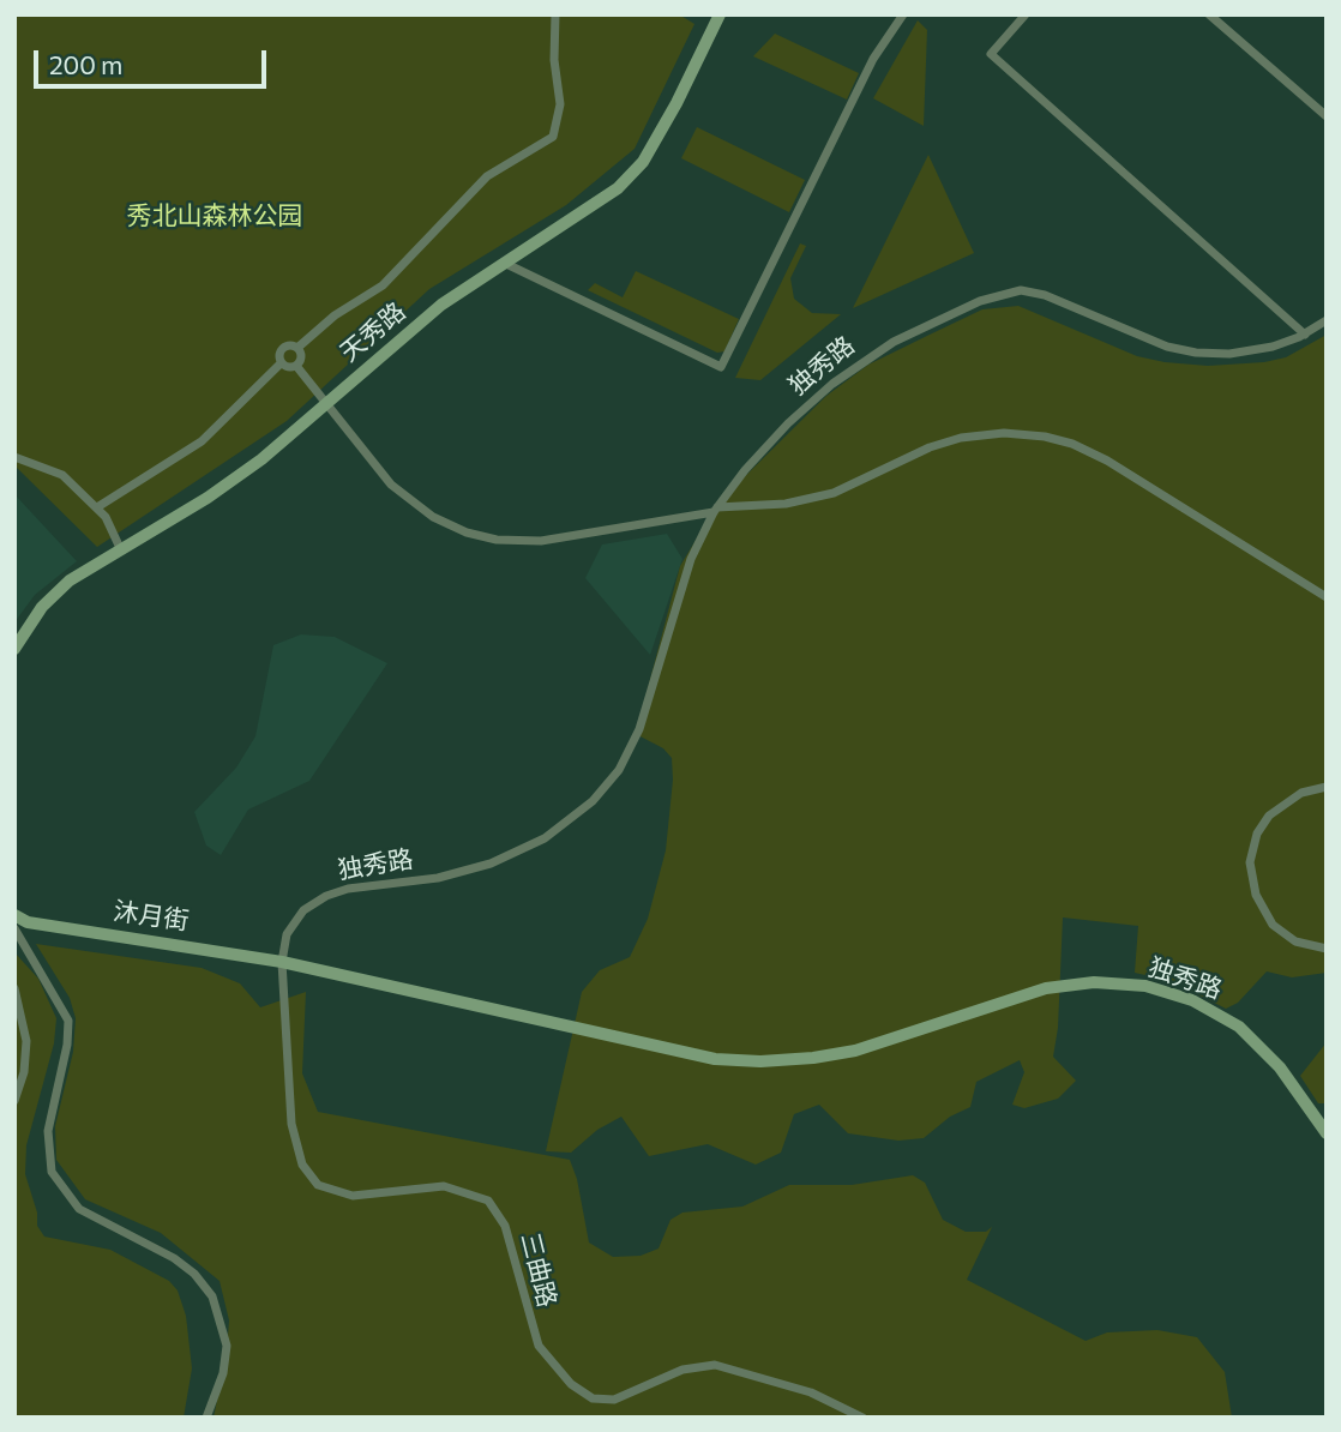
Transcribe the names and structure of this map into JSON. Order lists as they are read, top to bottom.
{
  "streets": {
    "main road": ["天秀路", "独秀路", "沐月街"],
    "street": ["三曲路"]
  },
  "crossings": [
    ["独秀路", "沐月街"],
    ["独秀路", "三曲路"],
    ["沐月街", "三曲路"]
  ],
  "parks": ["秀北山森林公园"],
  "scale_bar": "200 m"
}
